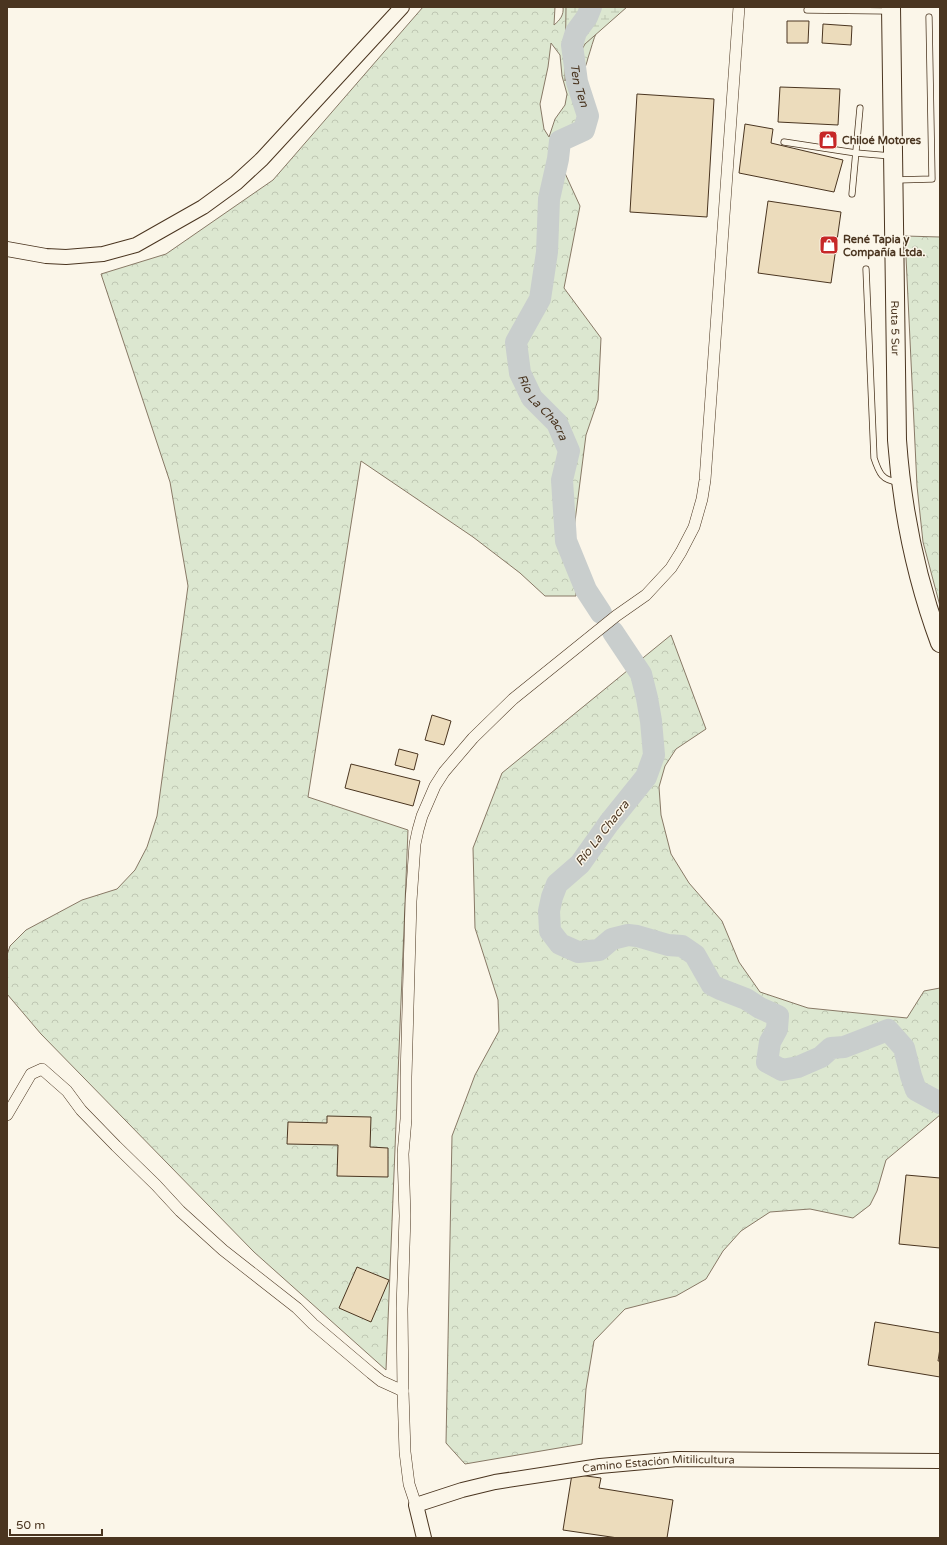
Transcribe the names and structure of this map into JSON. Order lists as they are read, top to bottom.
{
  "streets": {
    "highway": ["Ruta 5 Sur"],
    "street": ["Camino Estación Mitilicultura"]
  },
  "water": ["Ten Ten", "Río La Chacra"],
  "places": {
    "shop": ["Chiloé Motores", "René Tapia y Compañía Ltda."]
  },
  "scale_bar": "50 m"
}
